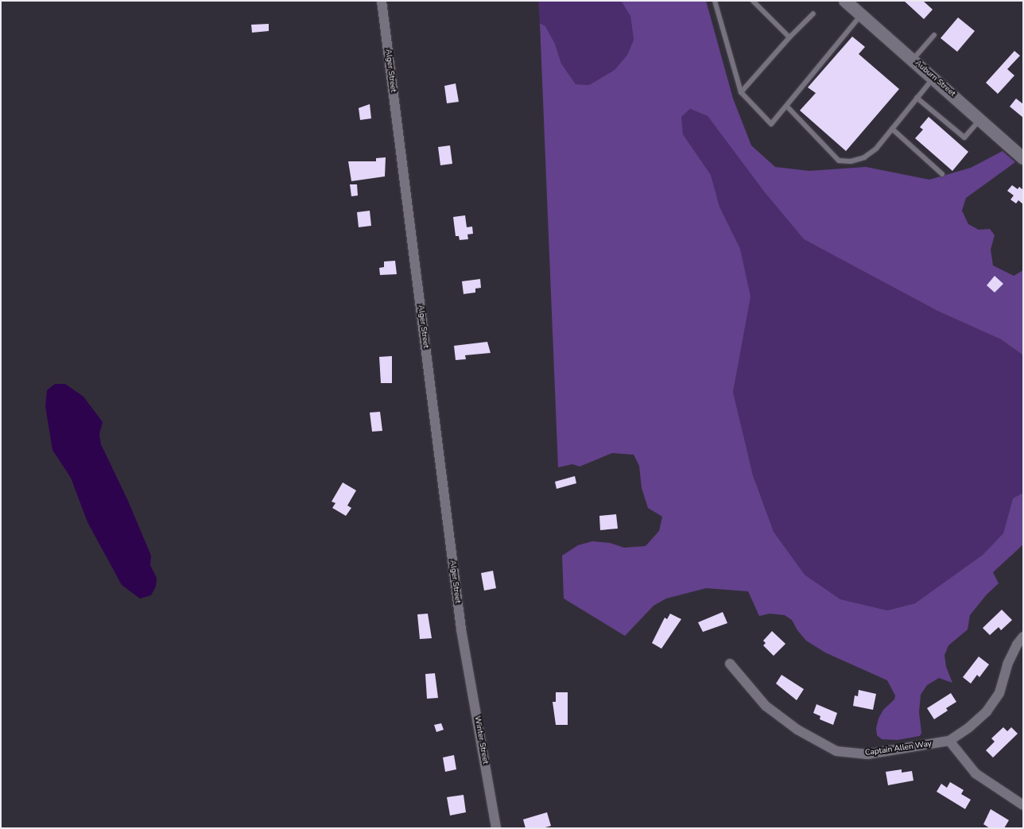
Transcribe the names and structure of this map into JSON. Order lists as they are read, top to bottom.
{
  "streets": {
    "main road": ["Auburn Street"],
    "street": ["Alger Street", "Winter Street", "Captain Allen Way"]
  },
  "crossings": [
    ["Alger Street", "Winter Street"]
  ]
}
